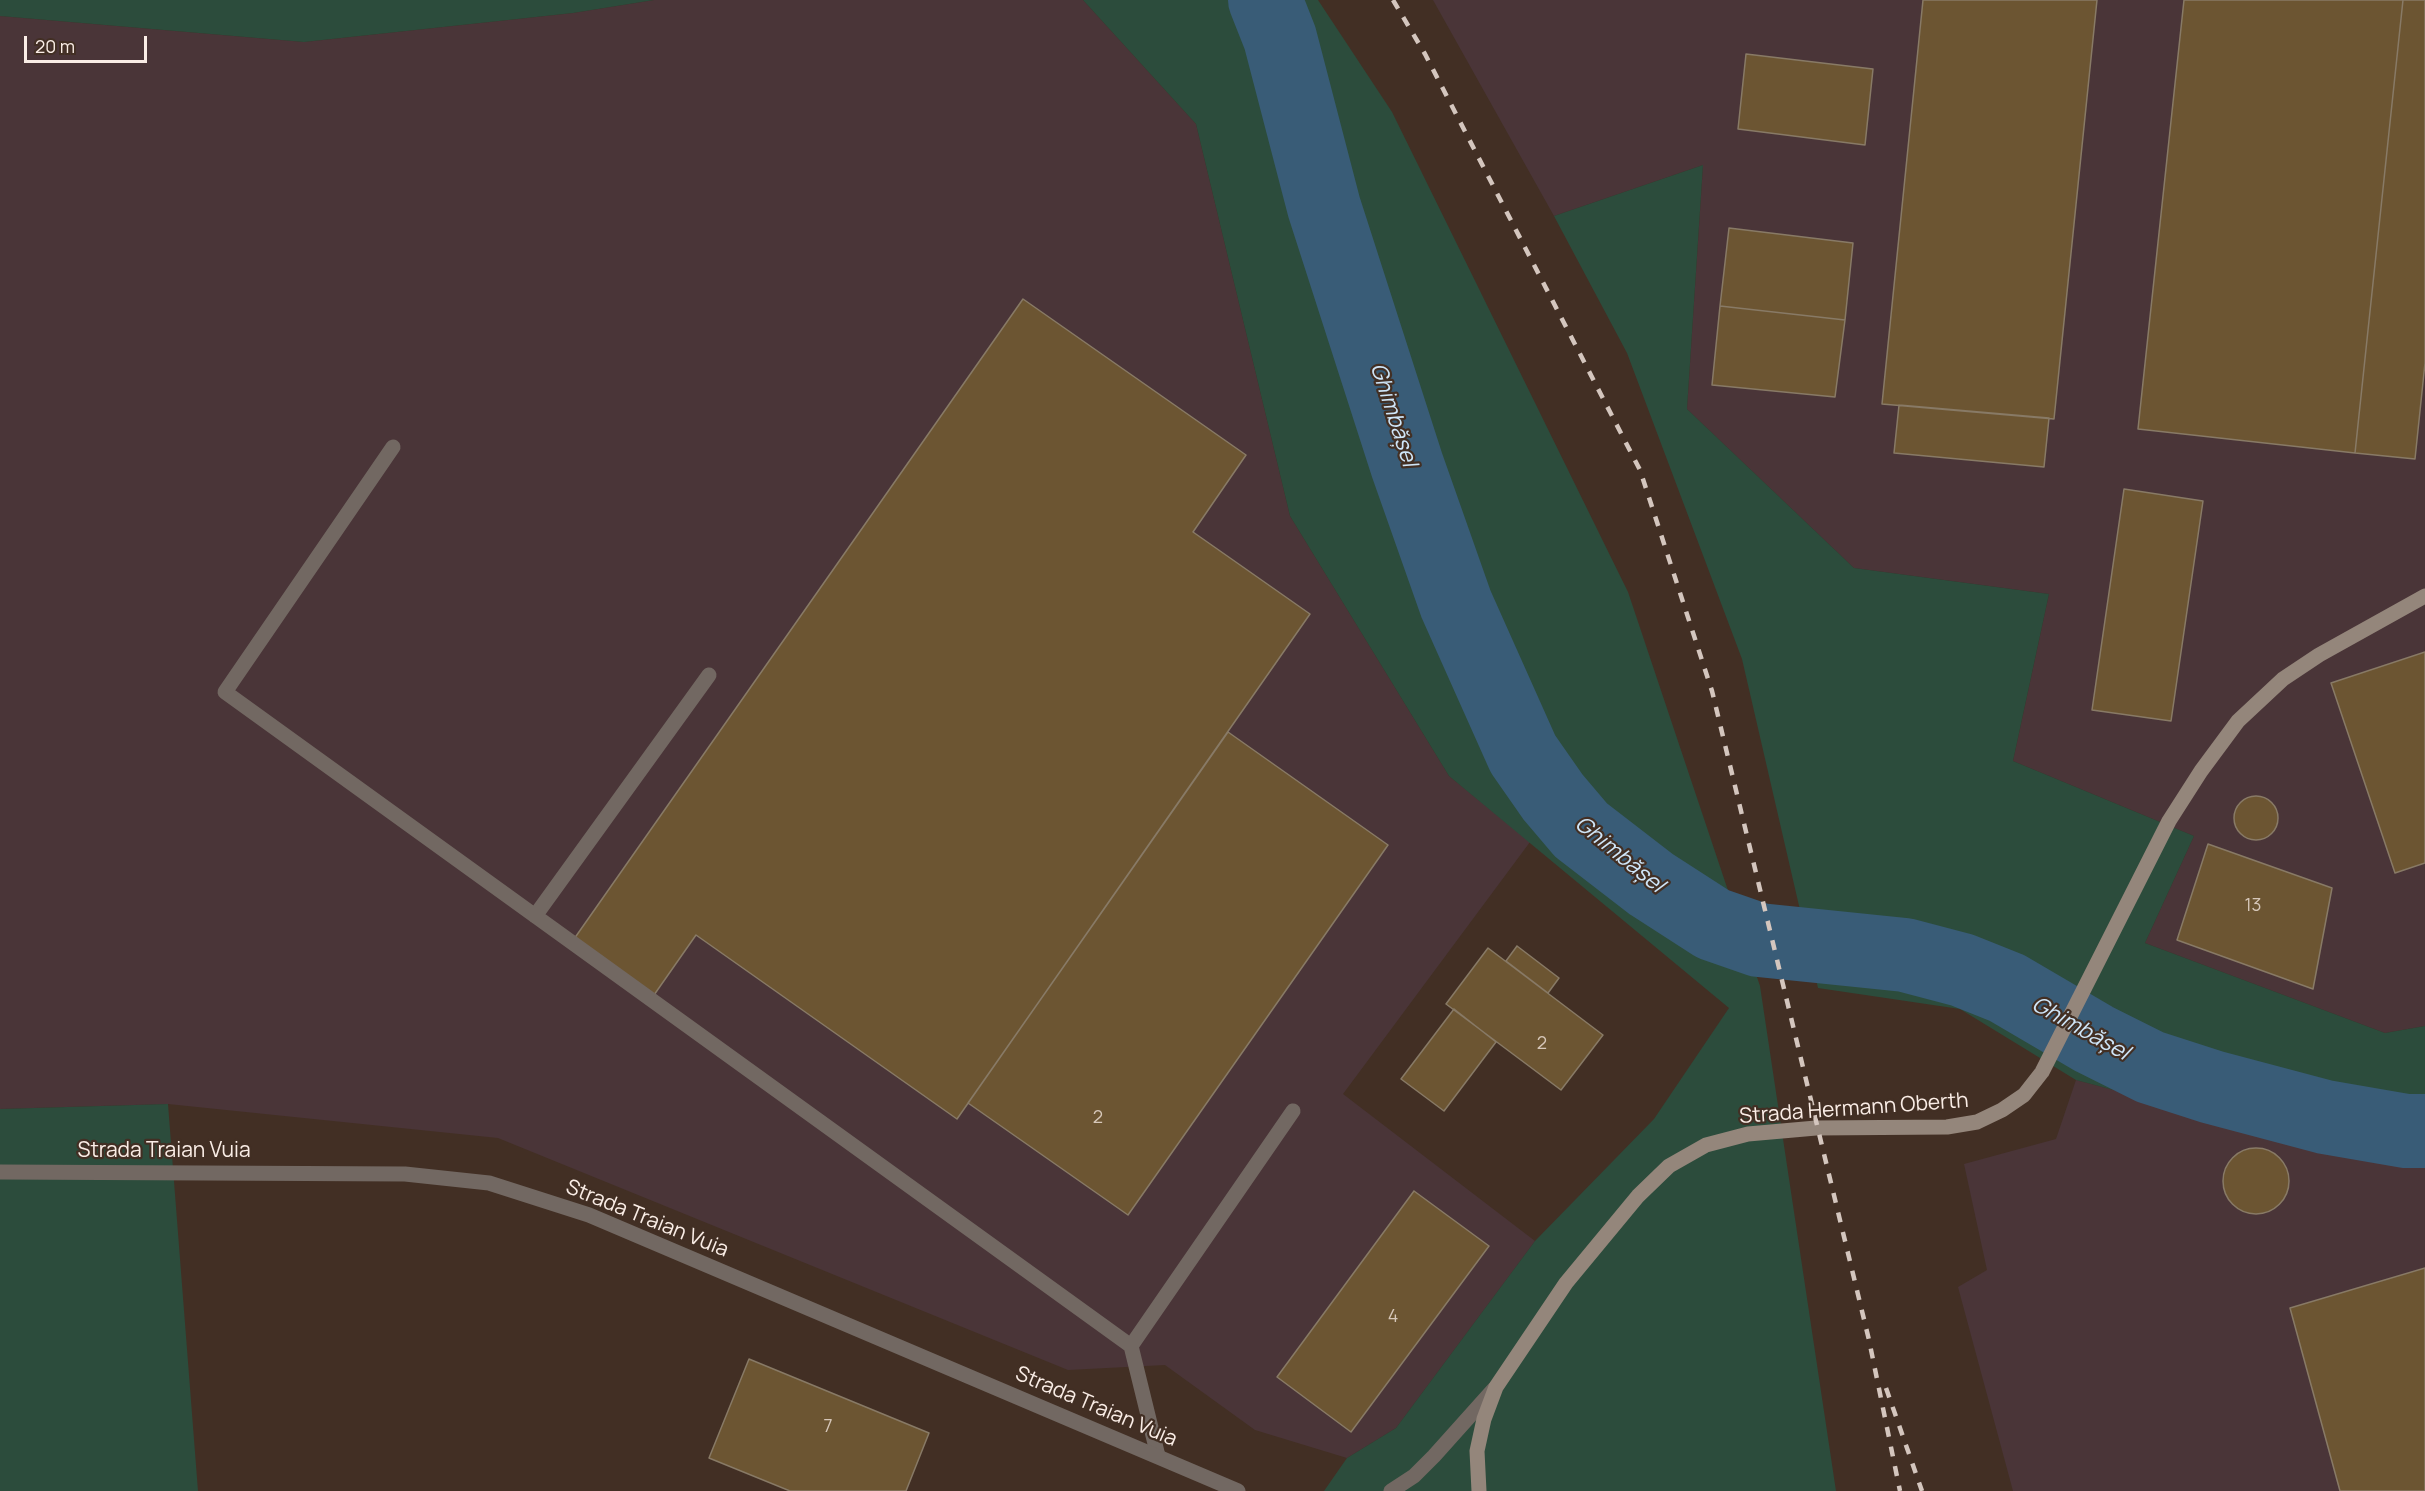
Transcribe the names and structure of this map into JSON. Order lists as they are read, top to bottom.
{
  "streets": {
    "main road": ["Strada Hermann Oberth"],
    "street": ["Strada Traian Vuia"]
  },
  "water": ["Ghimbășel"],
  "house_numbers": [
    "13",
    "2",
    "2",
    "4",
    "7"
  ],
  "scale_bar": "20 m"
}
